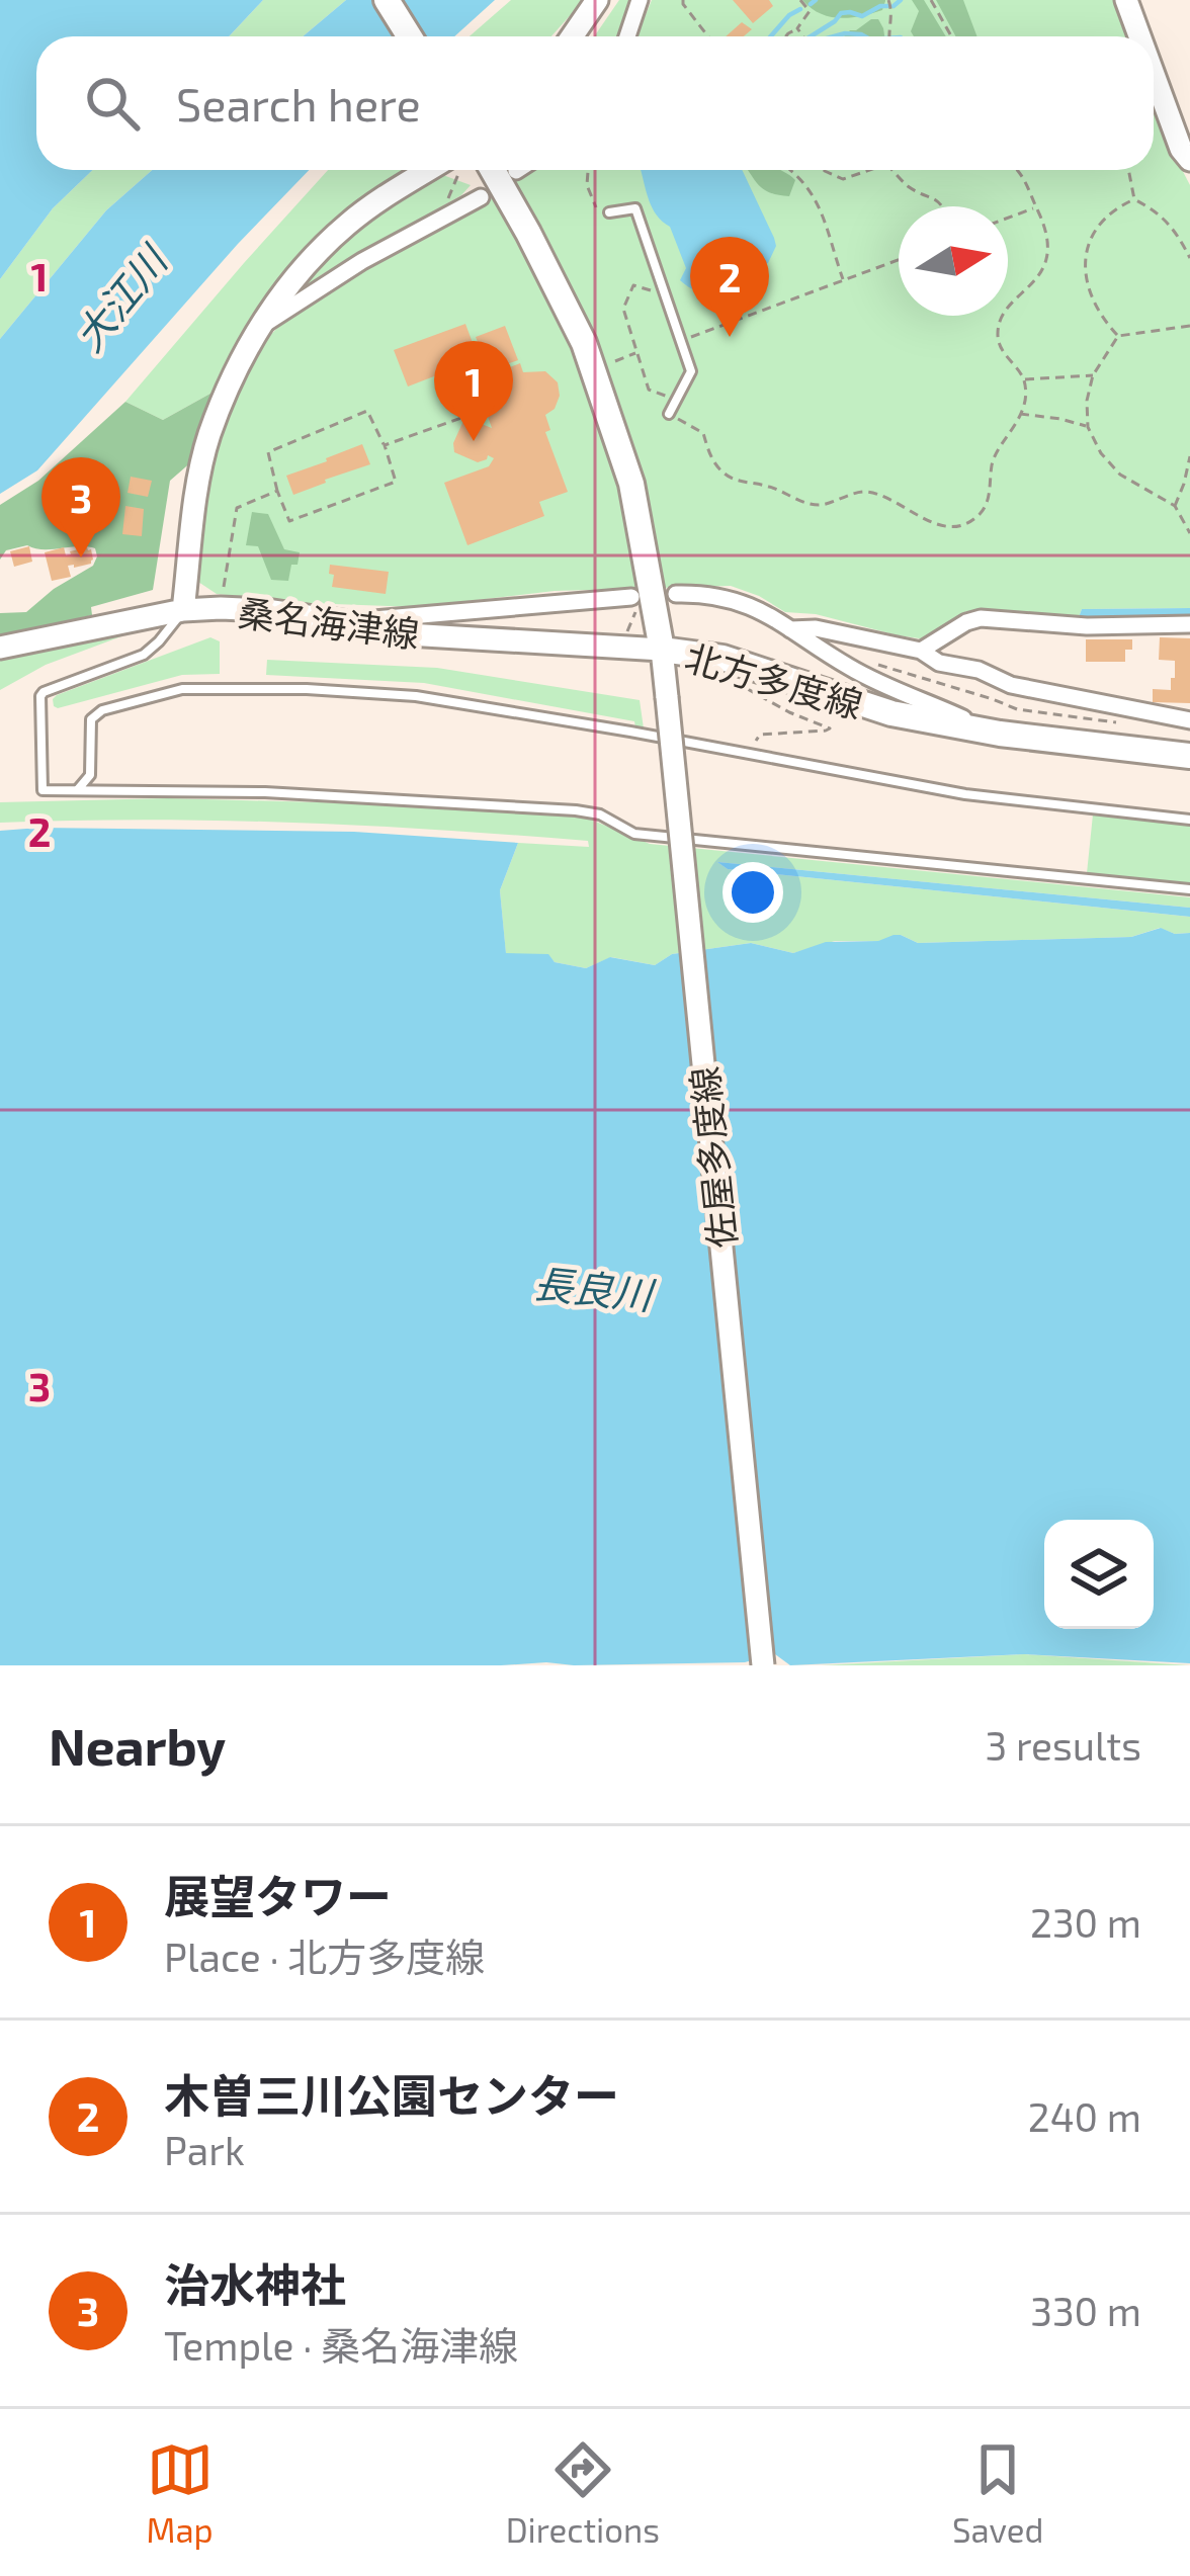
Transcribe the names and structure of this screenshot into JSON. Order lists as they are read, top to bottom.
{
  "streets": {
    "main road": ["桑名海津線", "北方多度線", "佐屋多度線"]
  },
  "crossings": [
    ["桑名海津線", "北方多度線"],
    ["桑名海津線", "佐屋多度線"],
    ["北方多度線", "佐屋多度線"]
  ],
  "water": ["大江川", "長良川"],
  "north": "right",
  "page": {
    "search": "Search here",
    "pins": ["2", "1", "3"],
    "heading": ["Nearby", "3 results"],
    "list": [
      {
        "mark": "1",
        "name": "展望タワー",
        "note": "Place · 北方多度線",
        "value": "230 m"
      },
      {
        "mark": "2",
        "name": "木曽三川公園センター",
        "note": "Park",
        "value": "240 m"
      },
      {
        "mark": "3",
        "name": "治水神社",
        "note": "Temple · 桑名海津線",
        "value": "330 m"
      }
    ],
    "nav": ["Map", "Directions", "Saved"]
  },
  "grid": {
    "rows": ["1", "2", "3"]
  }
}
